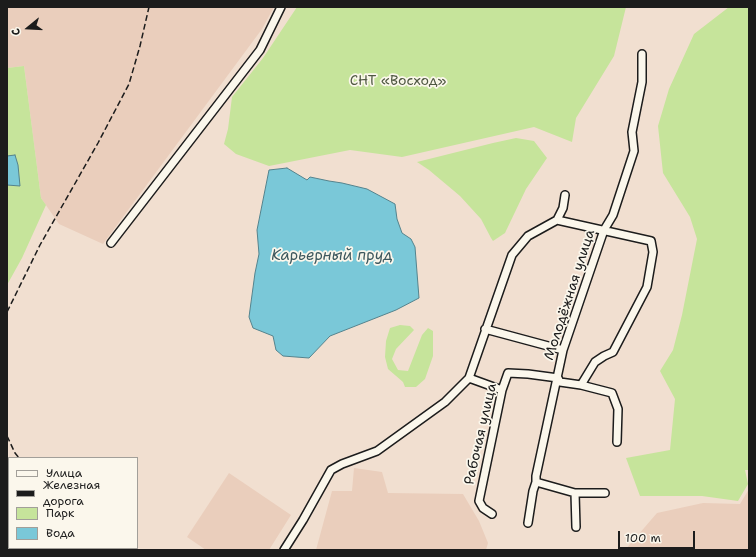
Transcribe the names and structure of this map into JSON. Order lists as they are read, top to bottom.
{
  "streets": {
    "street": ["Молодёжная улица", "Рабочая улица"]
  },
  "crossings": [
    ["Молодёжная улица", "Рабочая улица"]
  ],
  "water": ["Карьерный пруд"],
  "parks": ["СНТ «Восход»"],
  "legend": [
    "Улица",
    "Железная дорога",
    "Парк",
    "Вода"
  ],
  "scale_bar": "100 m",
  "north": "left"
}
